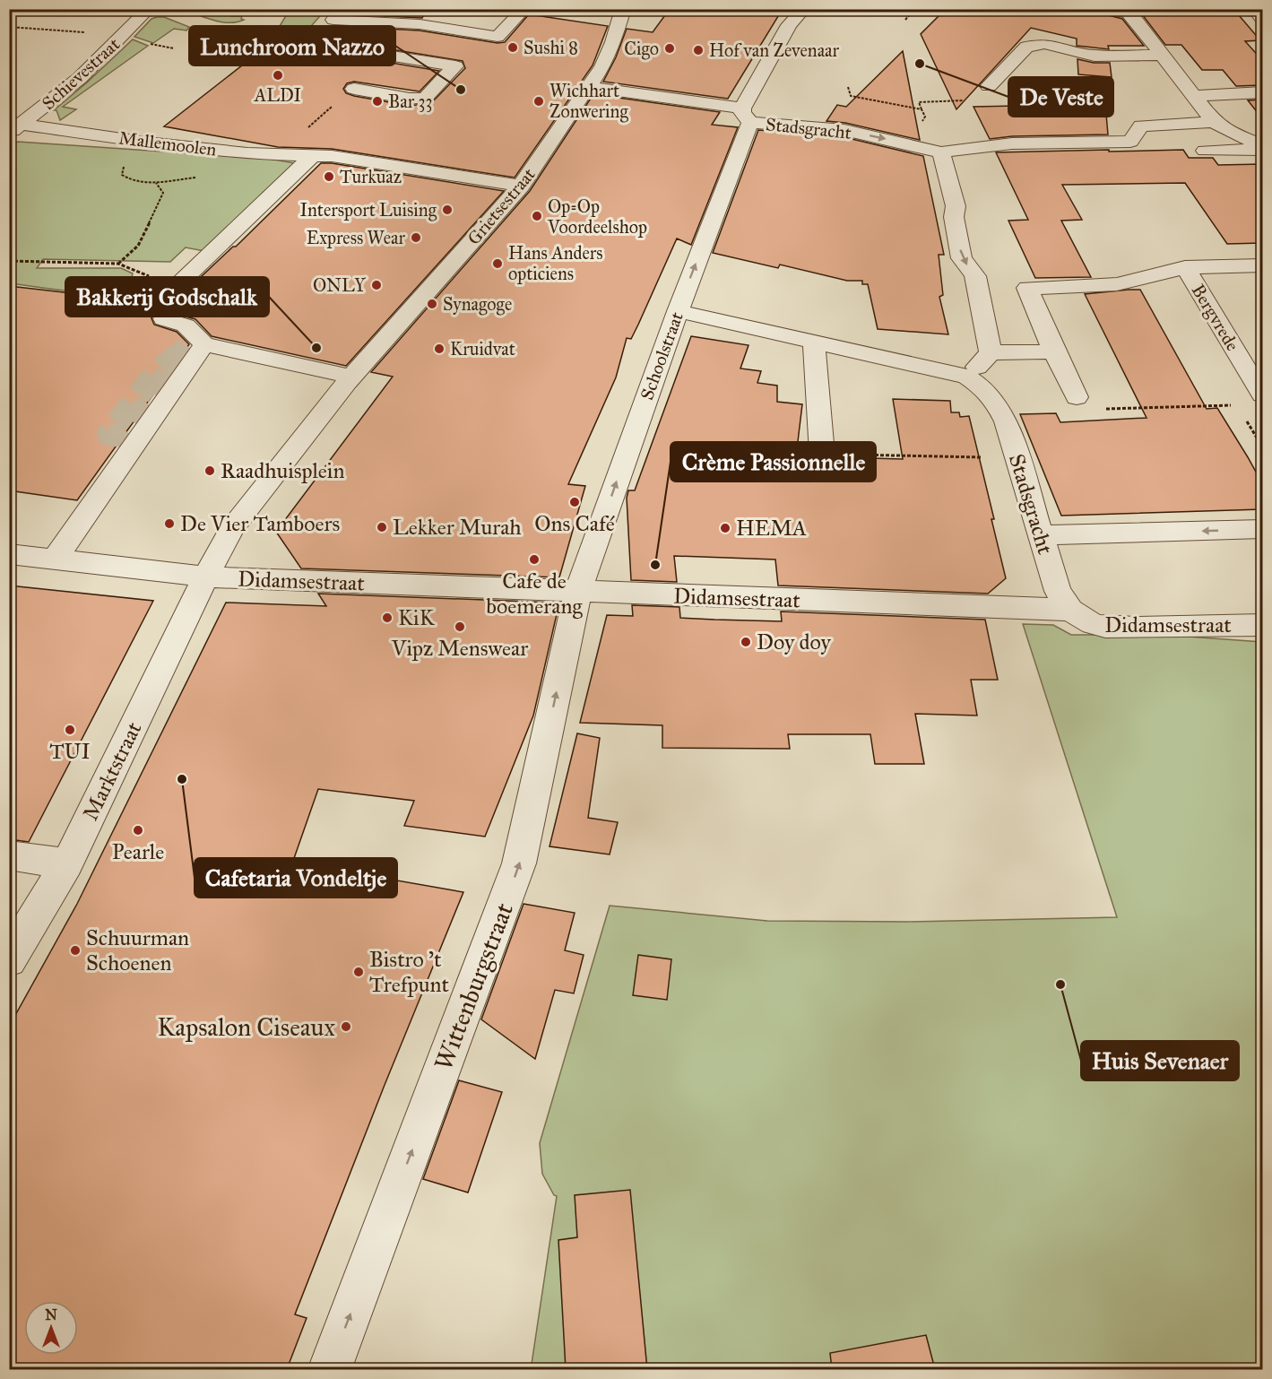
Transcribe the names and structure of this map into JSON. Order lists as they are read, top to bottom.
{
  "streets": {
    "street": [
      "Schievestraat",
      "Stadsgracht",
      "Mallemoolen",
      "Grietsestraat",
      "Bergvrede",
      "Schoolstraat",
      "Didamsestraat",
      "Marktstraat",
      "Wittenburgstraat"
    ]
  },
  "crossings": [
    ["Schievestraat", "Mallemoolen"],
    ["Stadsgracht", "Grietsestraat"],
    ["Stadsgracht", "Schoolstraat"],
    ["Stadsgracht", "Didamsestraat"],
    ["Mallemoolen", "Grietsestraat"],
    ["Schoolstraat", "Didamsestraat"],
    ["Schoolstraat", "Wittenburgstraat"],
    ["Didamsestraat", "Marktstraat"],
    ["Didamsestraat", "Wittenburgstraat"]
  ],
  "one_way": ["Schoolstraat", "Wittenburgstraat"],
  "places": [
    "Sushi 8",
    "Cigo",
    "Hof van Zevenaar",
    "De Veste",
    "ALDI",
    "Lunchroom Nazzo",
    "Bar 33",
    "Wichhart Zonwering",
    "Turkuaz",
    "Intersport Luising",
    "Op=Op Voordeelshop",
    "Express Wear",
    "Hans Anders opticiens",
    "ONLY",
    "Synagoge",
    "Bakkerij Godschalk",
    "Kruidvat",
    "Raadhuisplein",
    "Ons Café",
    "De Vier Tamboers",
    "Lekker Murah",
    "HEMA",
    "Cafe de boemerang",
    "Crème Passionnelle",
    "KiK",
    "Vipz Menswear",
    "Doy doy",
    "TUI",
    "Cafetaria Vondeltje",
    "Pearle",
    "Schuurman Schoenen",
    "Bistro 't Trefpunt",
    "Huis Sevenaer",
    "Kapsalon Ciseaux"
  ],
  "north": "top"
}
